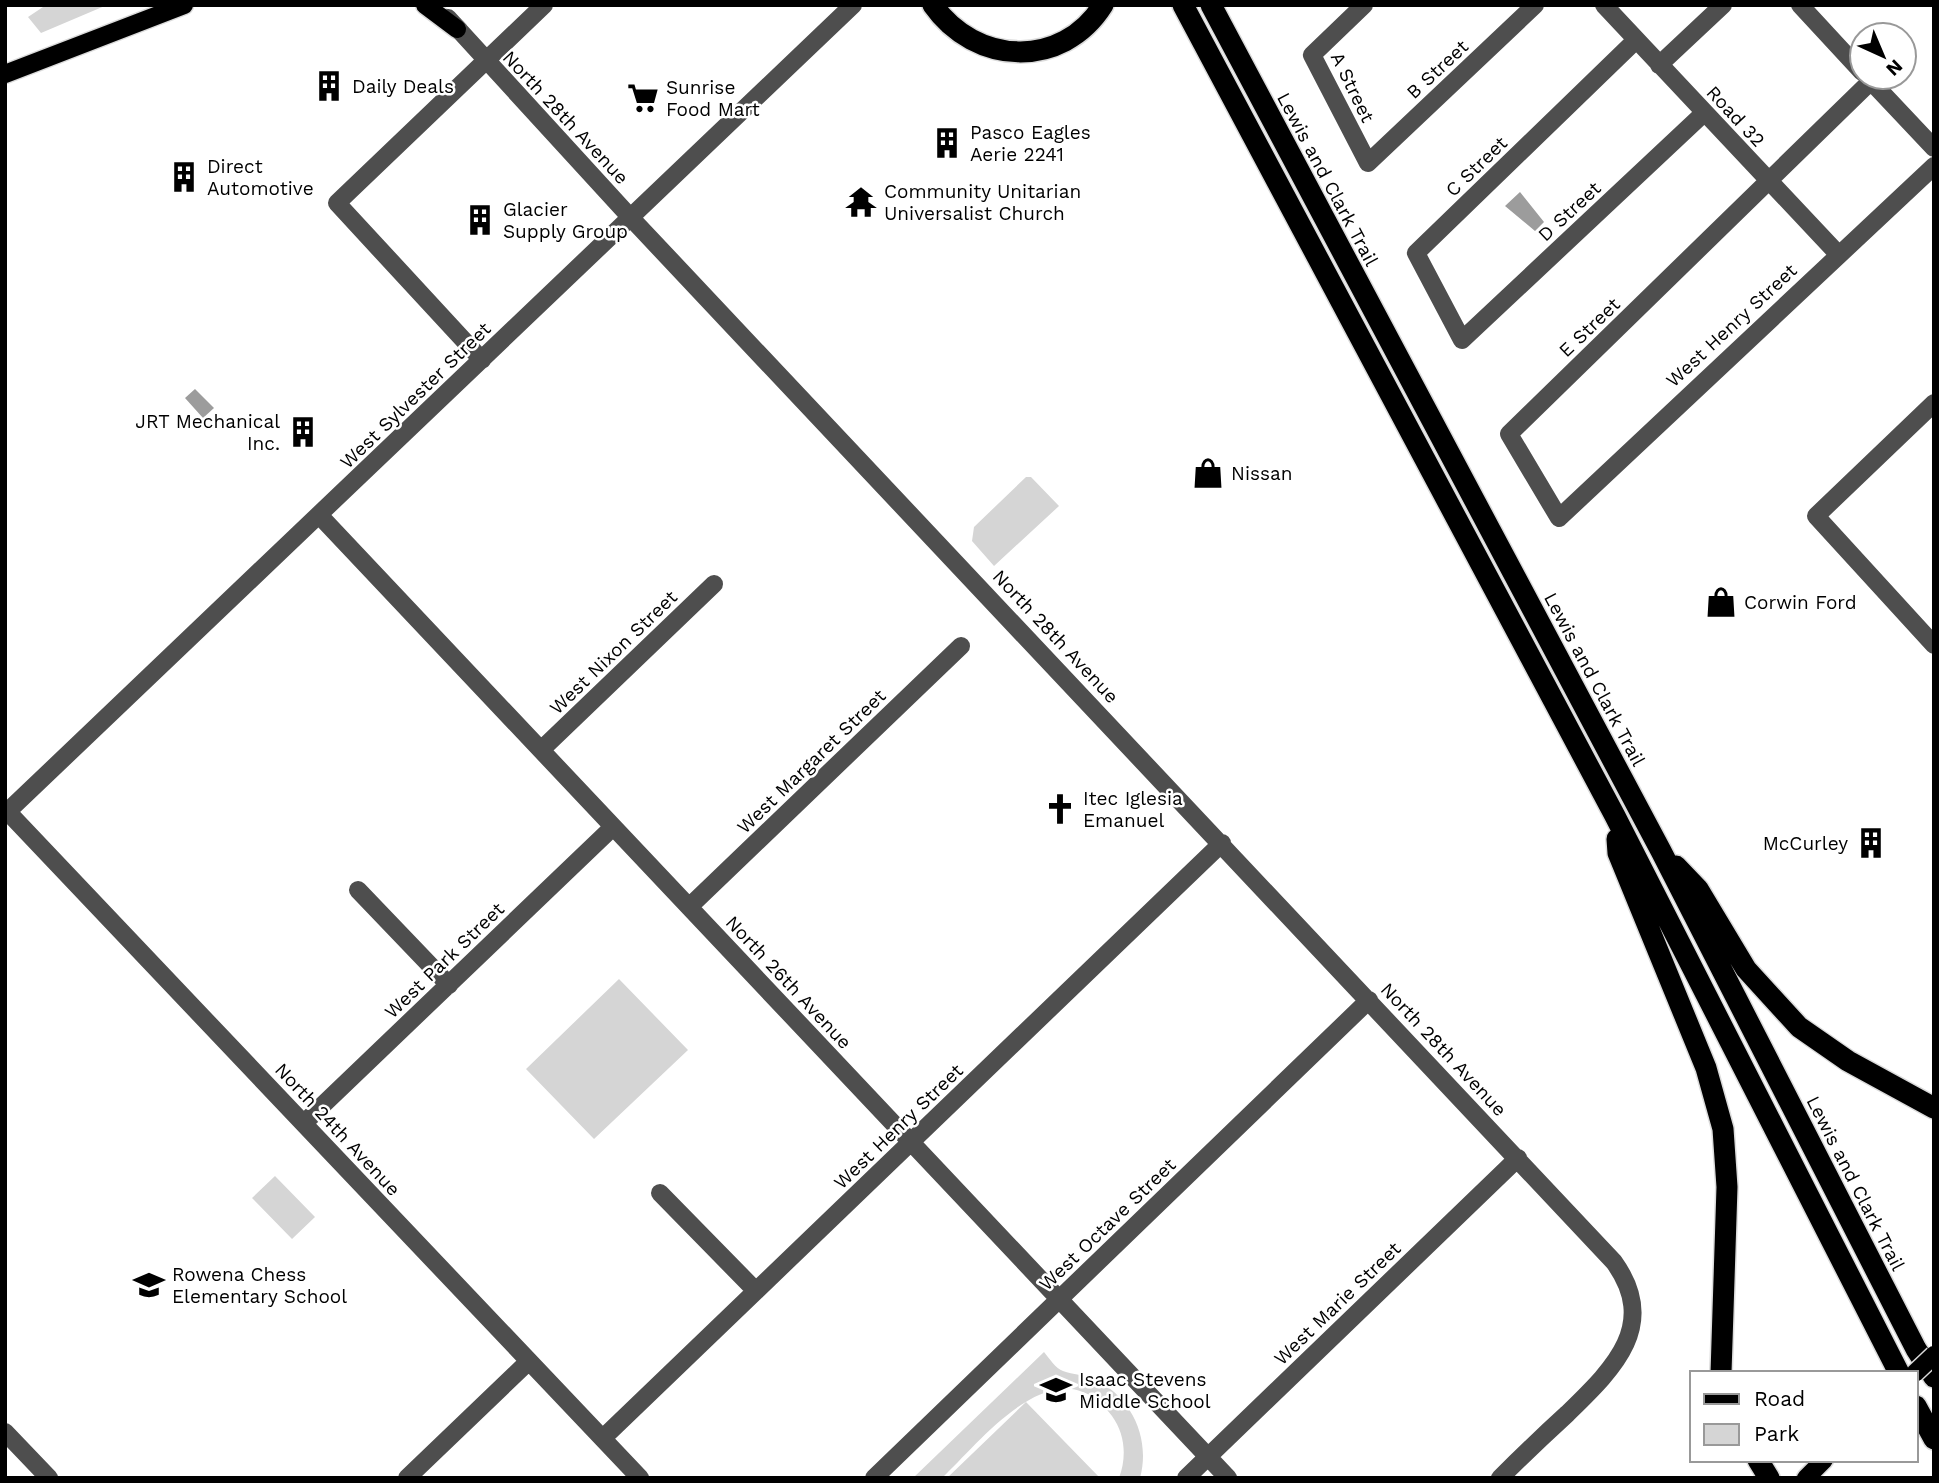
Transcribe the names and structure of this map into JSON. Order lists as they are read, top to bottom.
{
  "streets": {
    "highway": ["Lewis and Clark Trail"],
    "street": [
      "B Street",
      "A Street",
      "Road 32",
      "North 28th Avenue",
      "C Street",
      "D Street",
      "West Henry Street",
      "E Street",
      "West Sylvester Street",
      "West Nixon Street",
      "West Margaret Street",
      "West Park Street",
      "North 26th Avenue",
      "North 24th Avenue",
      "West Octave Street",
      "West Marie Street"
    ]
  },
  "crossings": [
    ["B Street", "A Street"],
    ["Road 32", "C Street"],
    ["Road 32", "D Street"],
    ["Road 32", "West Henry Street"],
    ["Road 32", "E Street"],
    ["North 28th Avenue", "West Henry Street"],
    ["North 28th Avenue", "West Sylvester Street"],
    ["North 28th Avenue", "West Octave Street"],
    ["North 28th Avenue", "West Marie Street"],
    ["C Street", "D Street"],
    ["West Henry Street", "E Street"],
    ["West Henry Street", "North 26th Avenue"],
    ["West Henry Street", "North 24th Avenue"],
    ["West Sylvester Street", "North 26th Avenue"],
    ["West Sylvester Street", "North 24th Avenue"],
    ["West Nixon Street", "North 26th Avenue"],
    ["West Margaret Street", "North 26th Avenue"],
    ["West Park Street", "North 26th Avenue"],
    ["West Park Street", "North 24th Avenue"],
    ["North 26th Avenue", "West Octave Street"],
    ["North 26th Avenue", "West Marie Street"]
  ],
  "places": {
    "building": [
      "Daily Deals",
      "Pasco Eagles Aerie 2241",
      "Direct Automotive",
      "Glacier Supply Group",
      "JRT Mechanical Inc.",
      "McCurley"
    ],
    "supermarket": ["Sunrise Food Mart"],
    "temple": ["Community Unitarian Universalist Church"],
    "shop": ["Nissan", "Corwin Ford"],
    "church": ["Itec Iglesia Emanuel"],
    "school or university": ["Rowena Chess Elementary School", "Isaac Stevens Middle School"]
  },
  "legend": ["Road", "Park"],
  "north": "bottom right"
}
